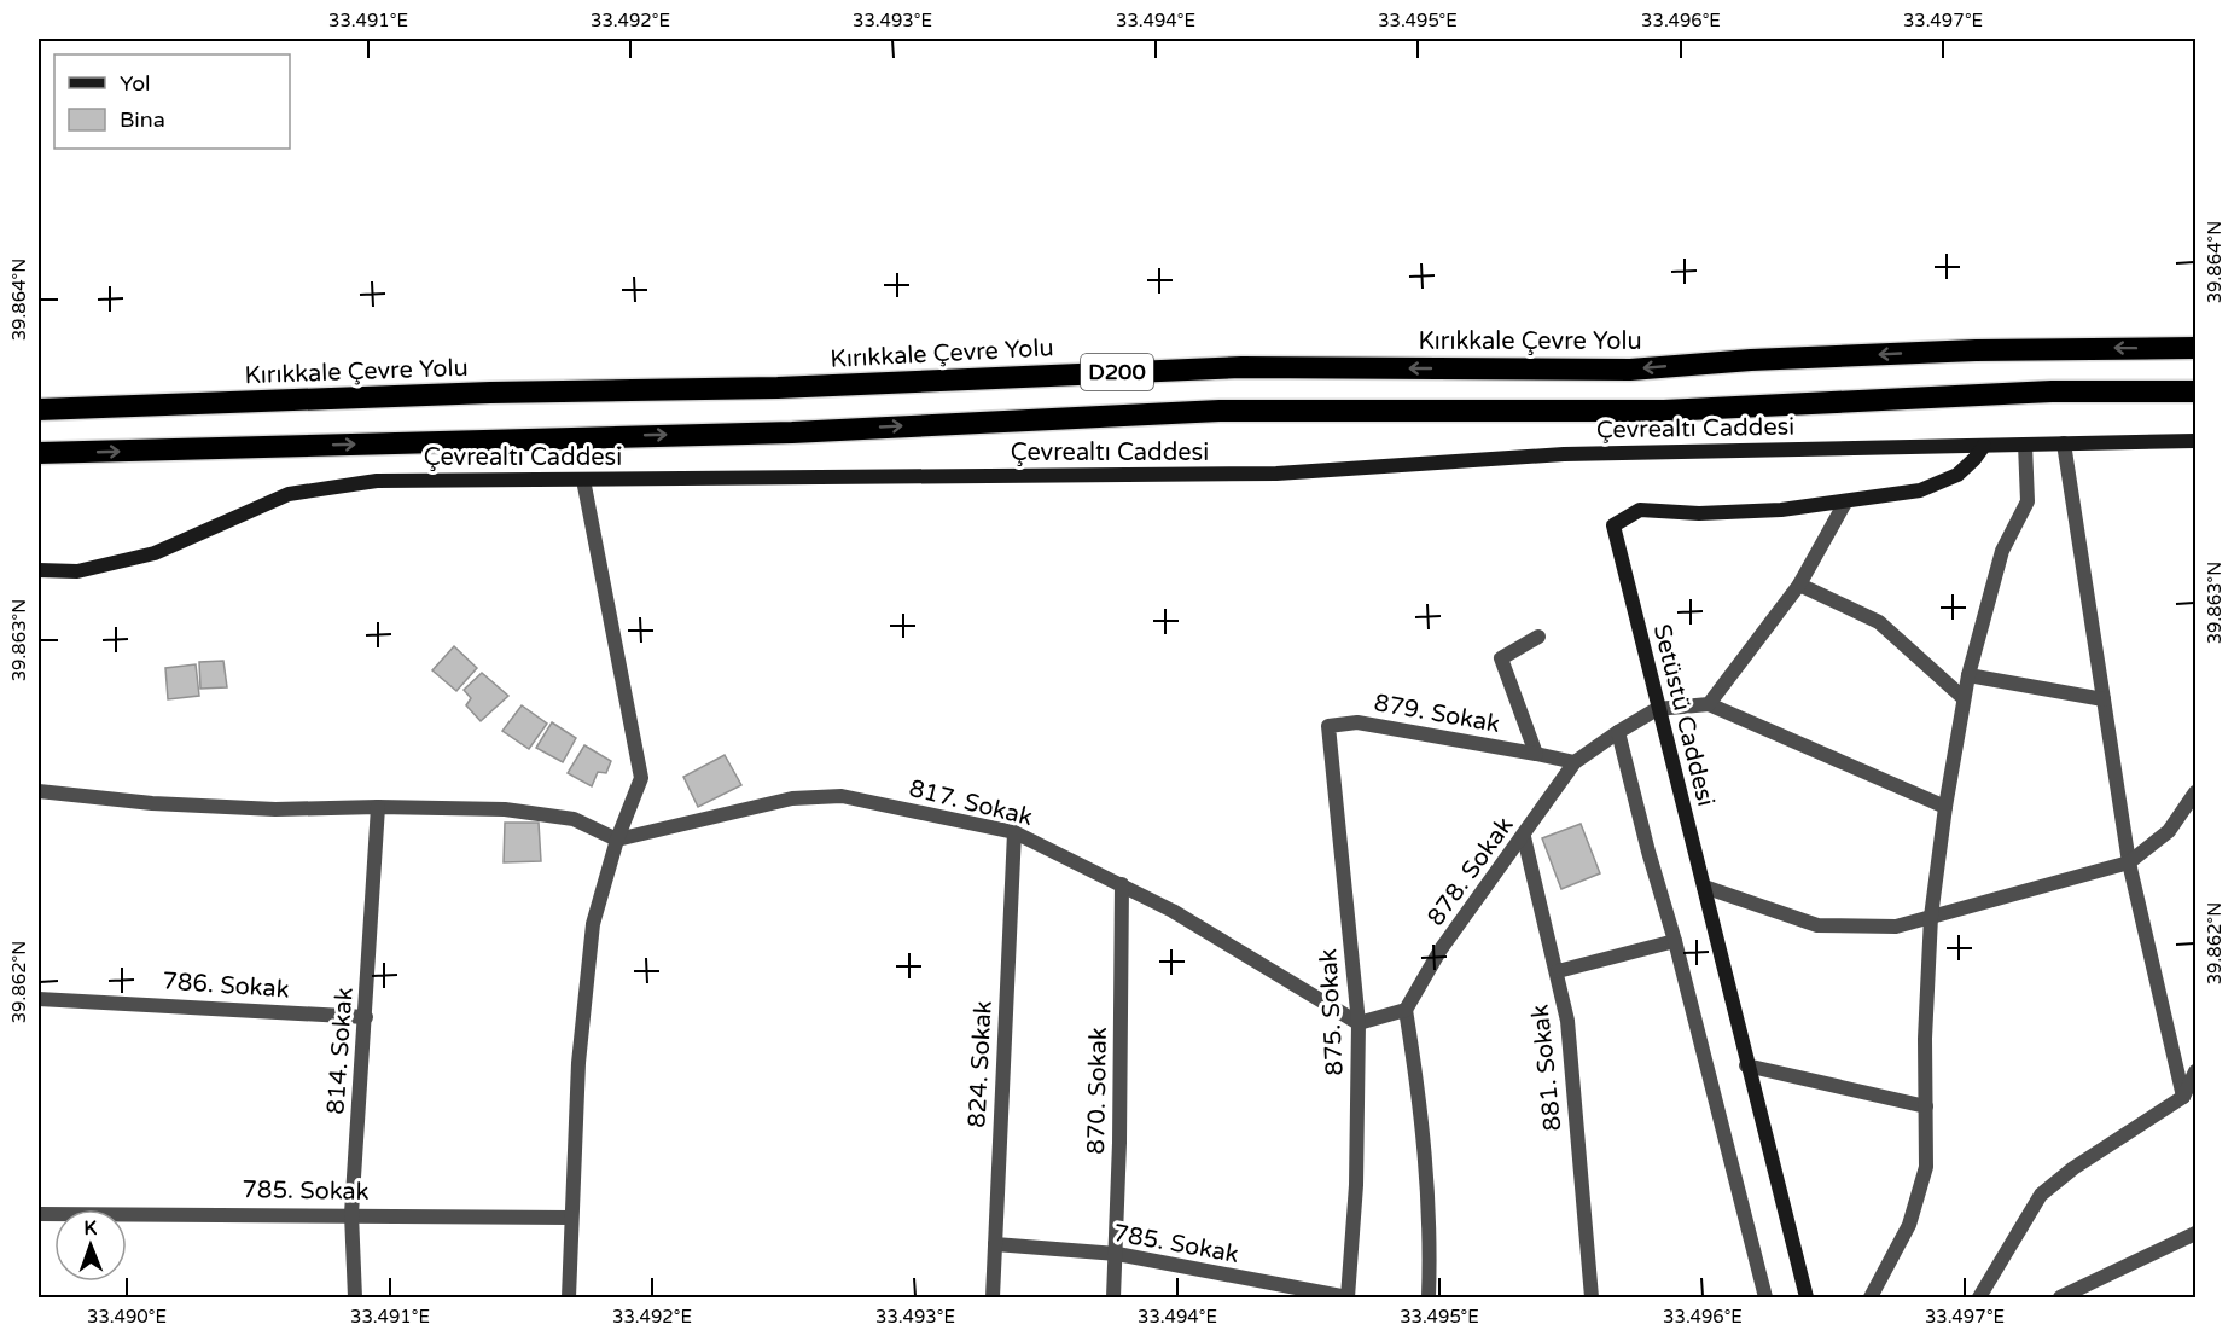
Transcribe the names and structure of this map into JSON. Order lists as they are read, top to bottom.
{
  "streets": {
    "highway": ["Kırıkkale Çevre Yolu", "D200"],
    "main road": ["Çevrealtı Caddesi", "Setüstü Caddesi"],
    "street": [
      "879. Sokak",
      "817. Sokak",
      "878. Sokak",
      "786. Sokak",
      "875. Sokak",
      "814. Sokak",
      "824. Sokak",
      "881. Sokak",
      "870. Sokak",
      "785. Sokak"
    ]
  },
  "crossings": [
    ["Çevrealtı Caddesi", "Setüstü Caddesi"],
    ["879. Sokak", "878. Sokak"],
    ["879. Sokak", "875. Sokak"],
    ["817. Sokak", "875. Sokak"],
    ["817. Sokak", "824. Sokak"],
    ["817. Sokak", "870. Sokak"],
    ["878. Sokak", "881. Sokak"],
    ["786. Sokak", "814. Sokak"],
    ["875. Sokak", "785. Sokak"],
    ["814. Sokak", "785. Sokak"],
    ["824. Sokak", "785. Sokak"],
    ["870. Sokak", "785. Sokak"]
  ],
  "legend": ["Yol", "Bina"],
  "north": "top",
  "coordinates": [
    "33.491°E",
    "33.492°E",
    "33.493°E",
    "33.494°E",
    "33.495°E",
    "33.496°E",
    "33.497°E",
    "39.864°N",
    "39.863°N",
    "39.862°N",
    "33.490°E"
  ]
}
